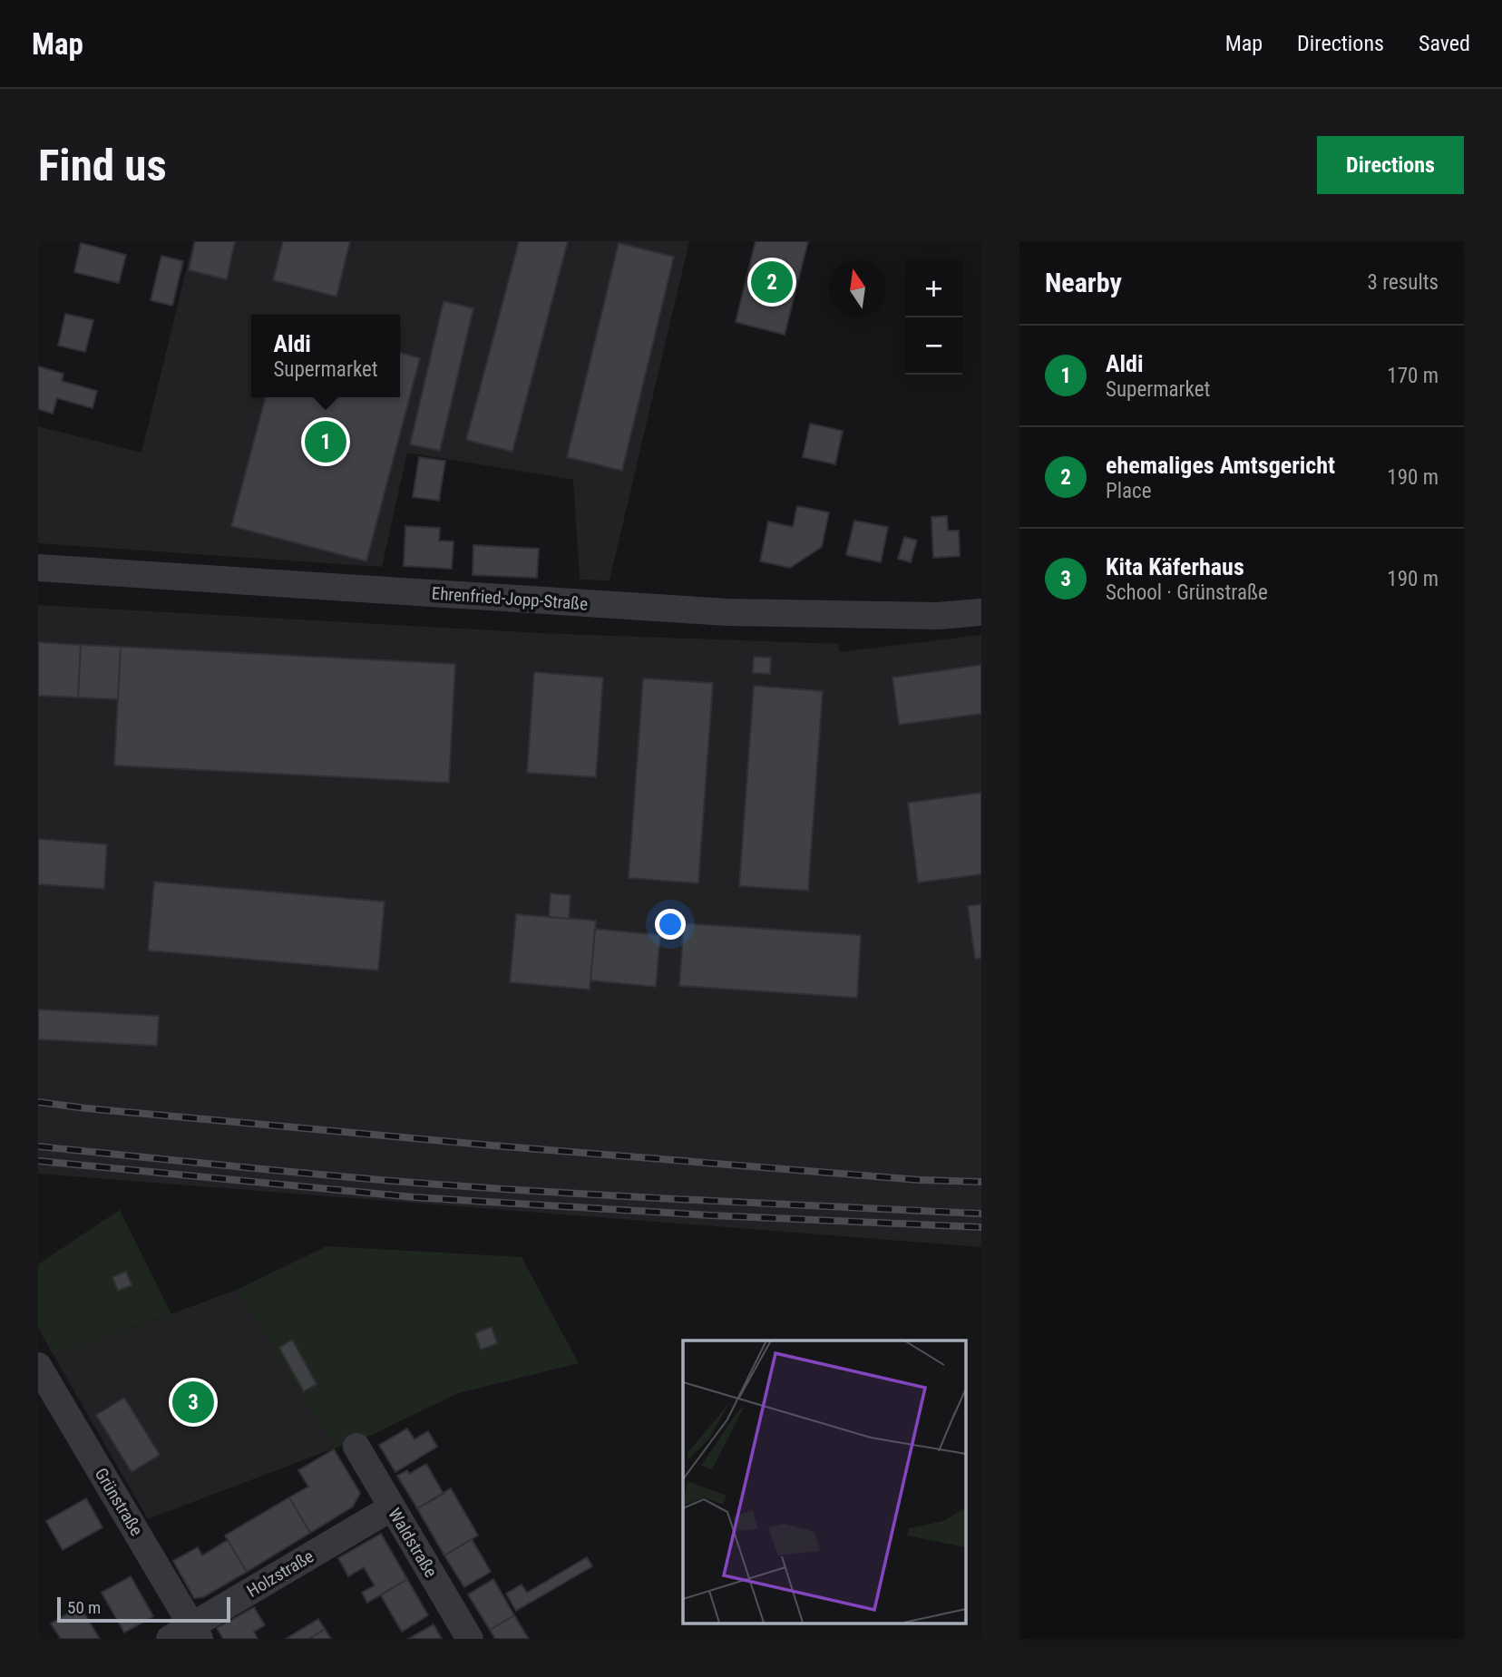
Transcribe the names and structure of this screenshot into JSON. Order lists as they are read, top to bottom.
{
  "streets": {
    "street": [
      "Ehrenfried-Jopp-Straße",
      "Grünstraße",
      "Waldstraße",
      "Holzstraße"
    ]
  },
  "crossings": [
    ["Grünstraße", "Holzstraße"],
    ["Waldstraße", "Holzstraße"]
  ],
  "scale_bar": "50 m",
  "north": "top",
  "page": {
    "header": "Map",
    "nav": ["Map", "Directions", "Saved"],
    "buttons": "Directions",
    "title": "Find us",
    "heading": ["Nearby", "3 results"],
    "pins": ["2", "1", "3"],
    "map_buttons": ["+", "−"],
    "popup": ["Aldi", "Supermarket"],
    "list": [
      {
        "mark": "1",
        "name": "Aldi",
        "note": "Supermarket",
        "value": "170 m"
      },
      {
        "mark": "2",
        "name": "ehemaliges Amtsgericht",
        "note": "Place",
        "value": "190 m"
      },
      {
        "mark": "3",
        "name": "Kita Käferhaus",
        "note": "School · Grünstraße",
        "value": "190 m"
      }
    ],
    "scale": "50 m"
  }
}
